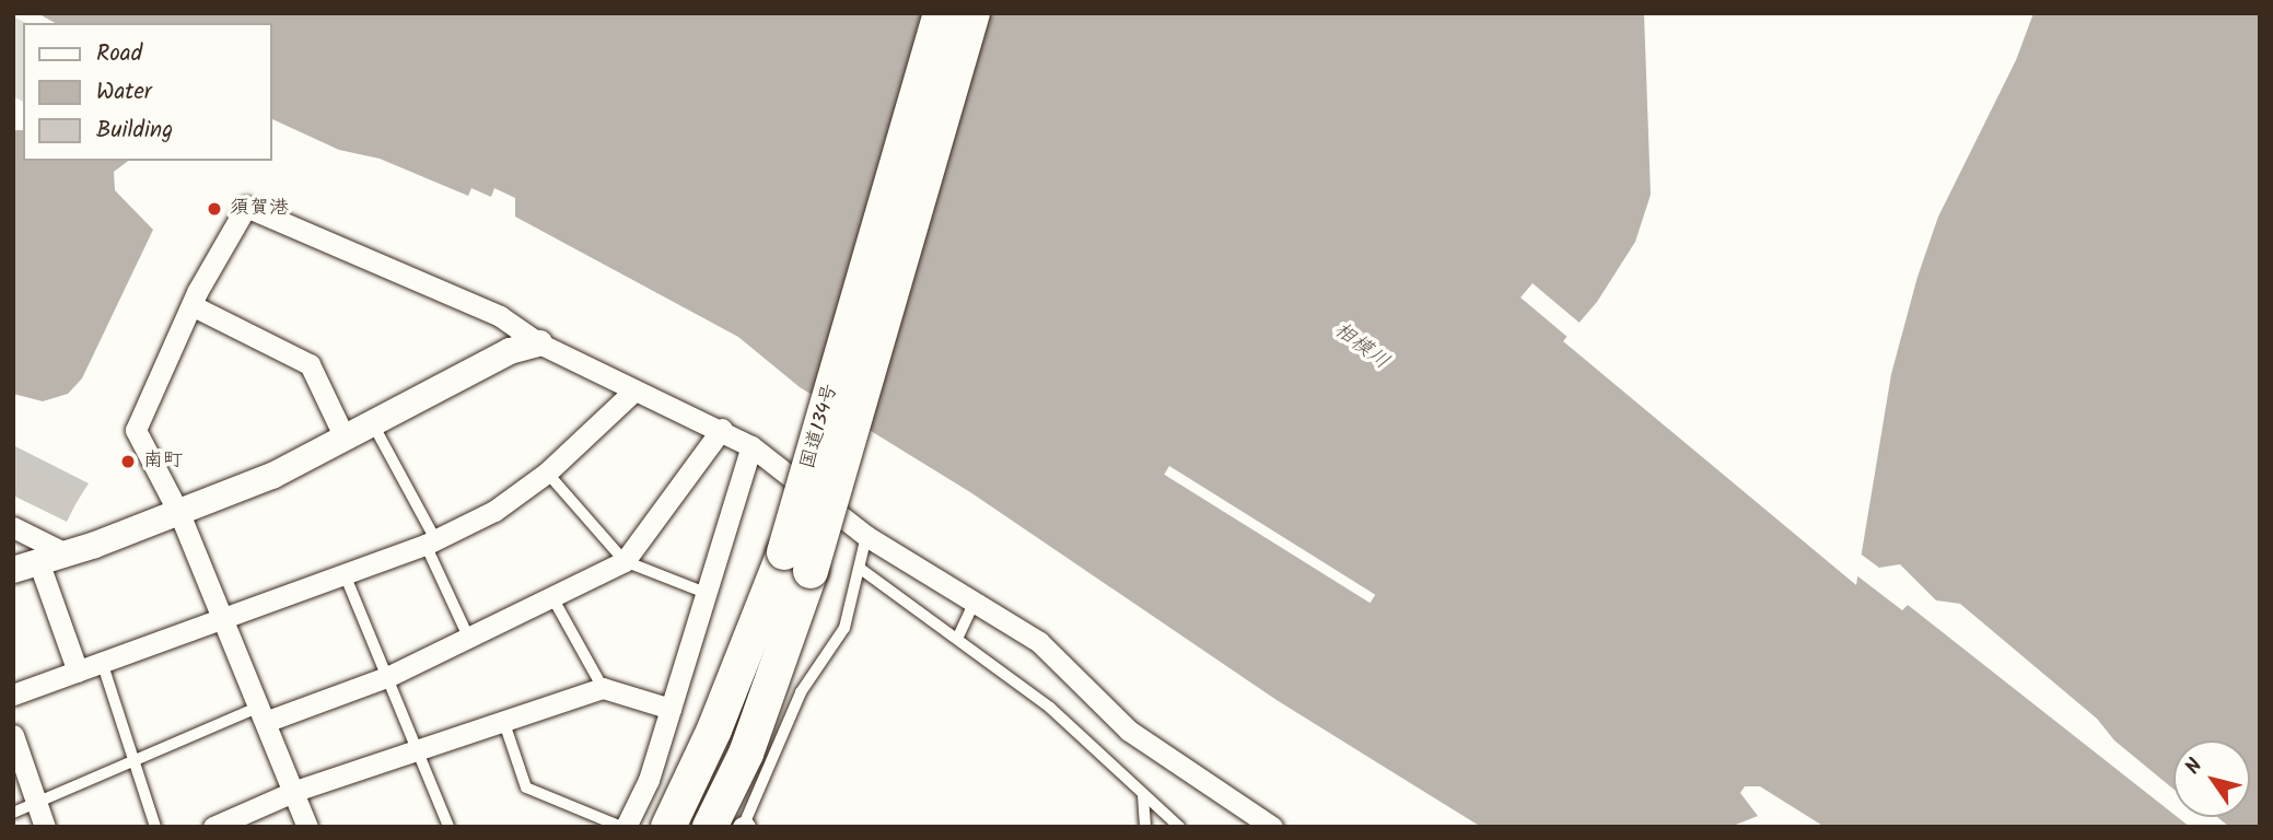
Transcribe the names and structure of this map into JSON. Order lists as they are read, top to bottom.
{
  "streets": {
    "highway": ["国道134号"]
  },
  "water": ["相模川"],
  "places": ["須賀港", "南町"],
  "legend": ["Road", "Water", "Building"],
  "north": "top left"
}
